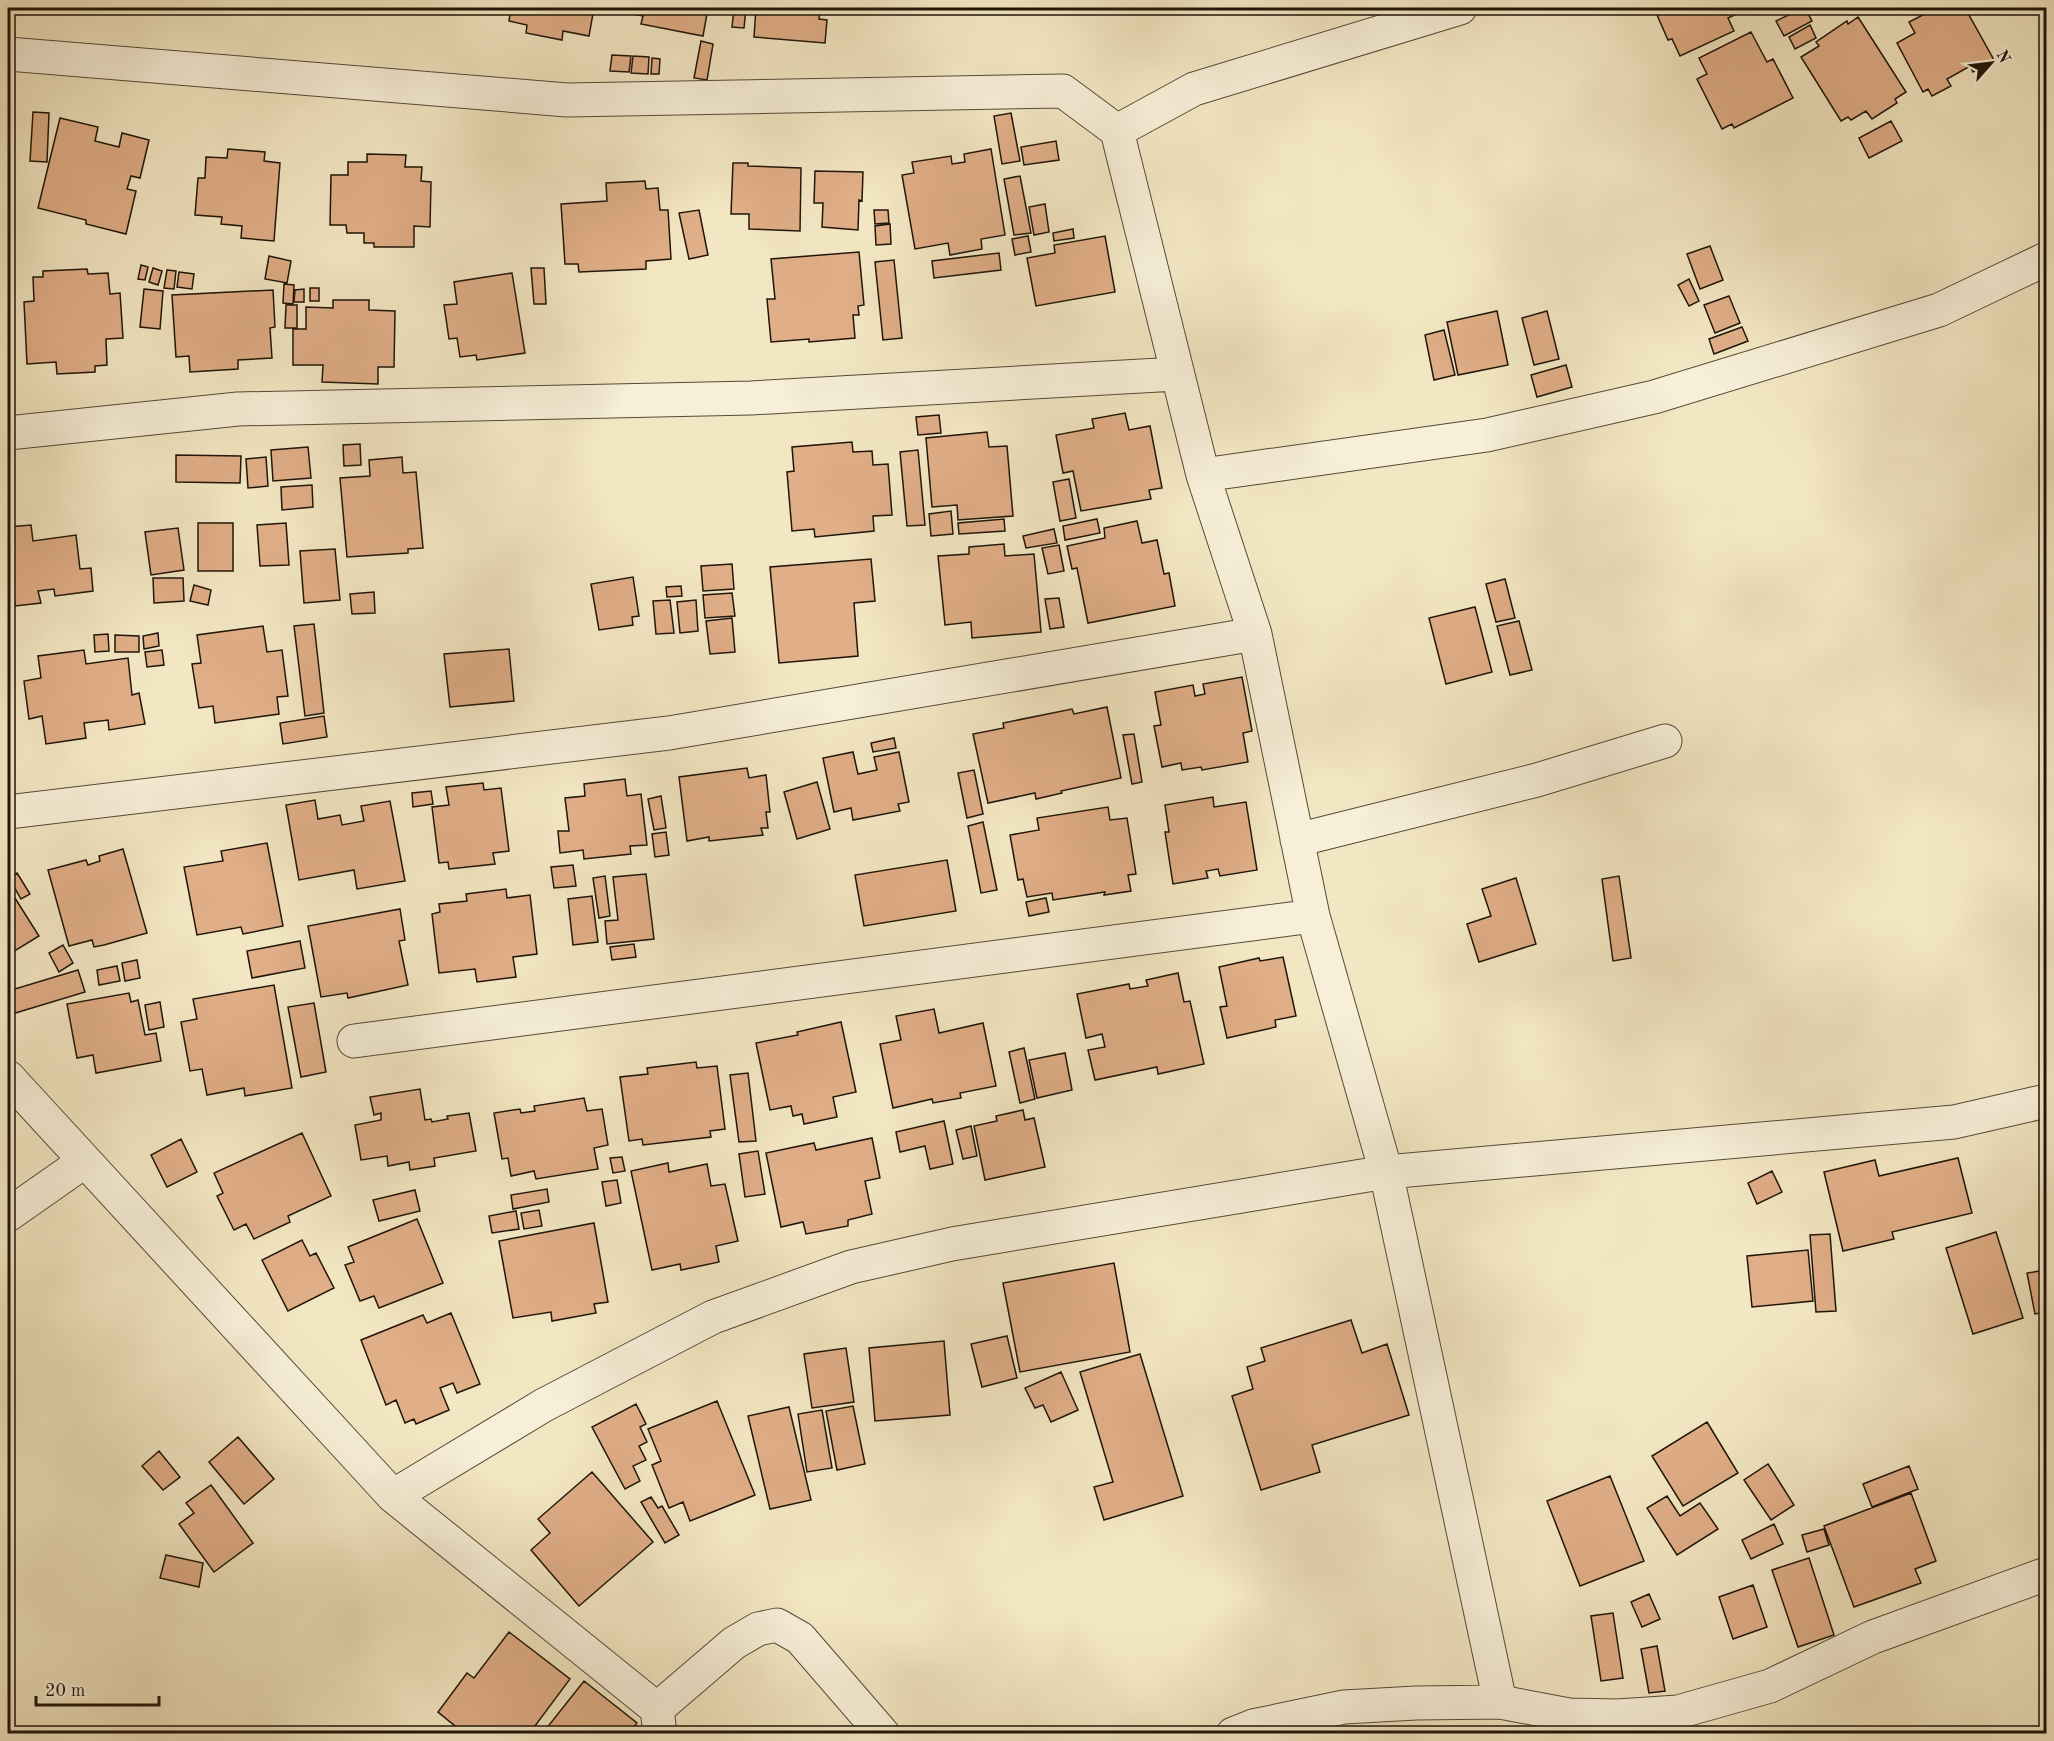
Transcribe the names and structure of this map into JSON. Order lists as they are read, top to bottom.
{
  "scale_bar": "20 m",
  "north": "top right"
}
